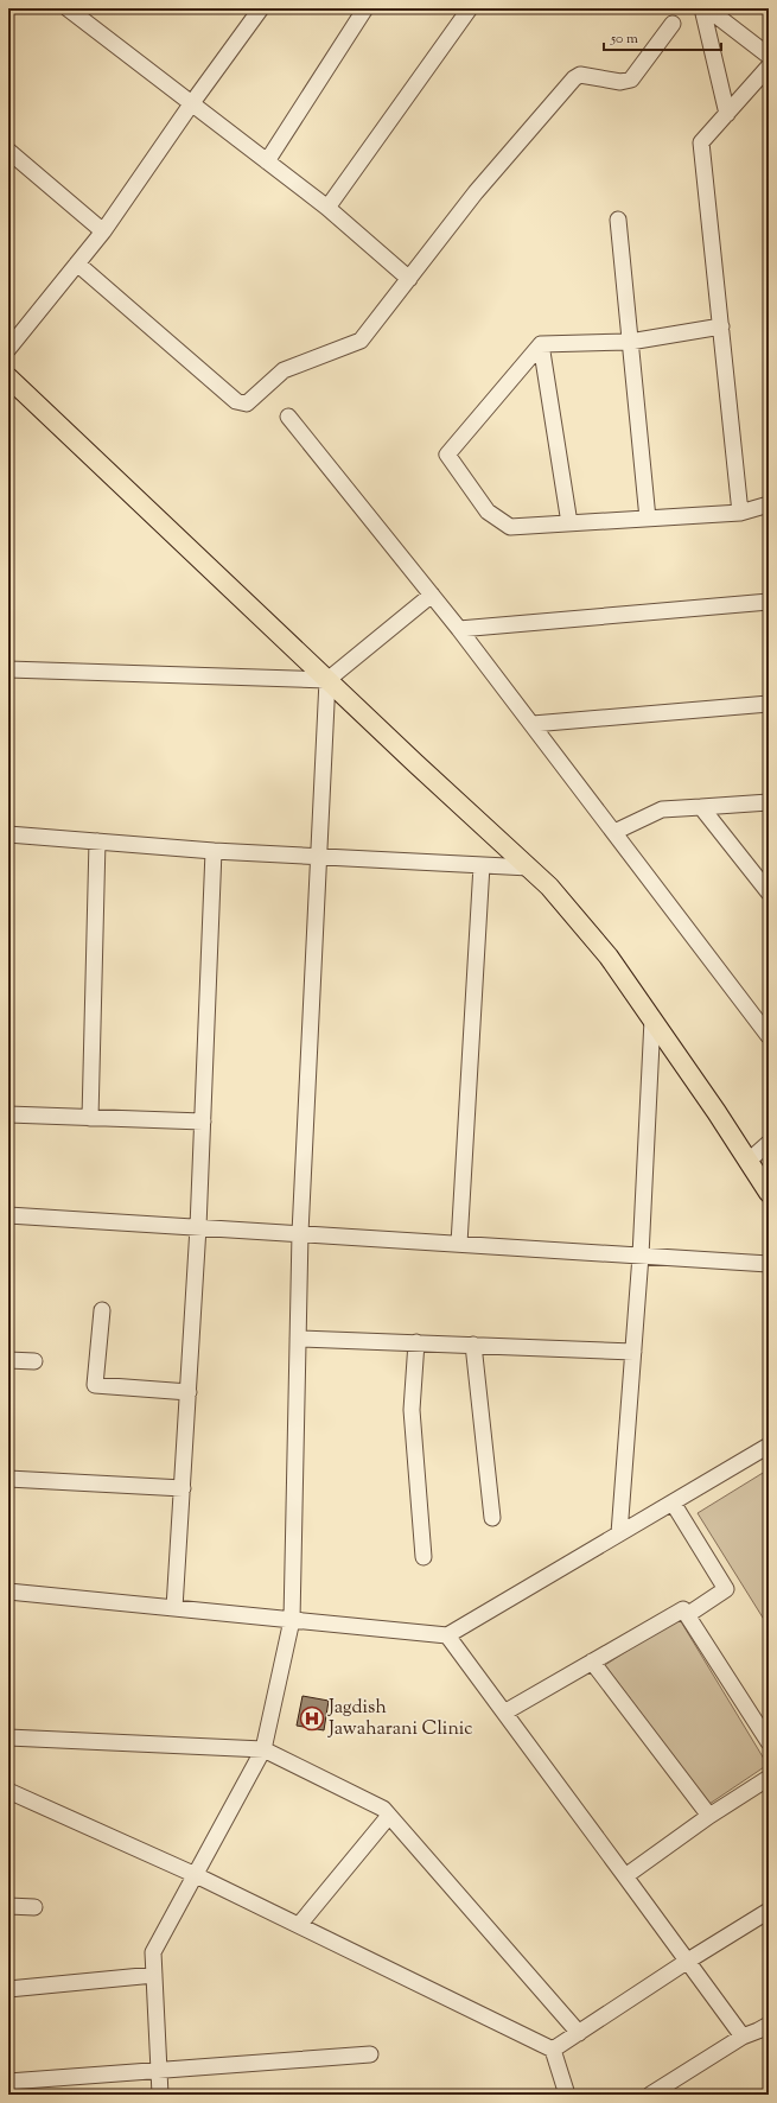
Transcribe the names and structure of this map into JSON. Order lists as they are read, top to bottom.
{
  "places": {
    "hospital": ["Jagdish Jawaharani Clinic"]
  },
  "scale_bar": "50 m"
}
